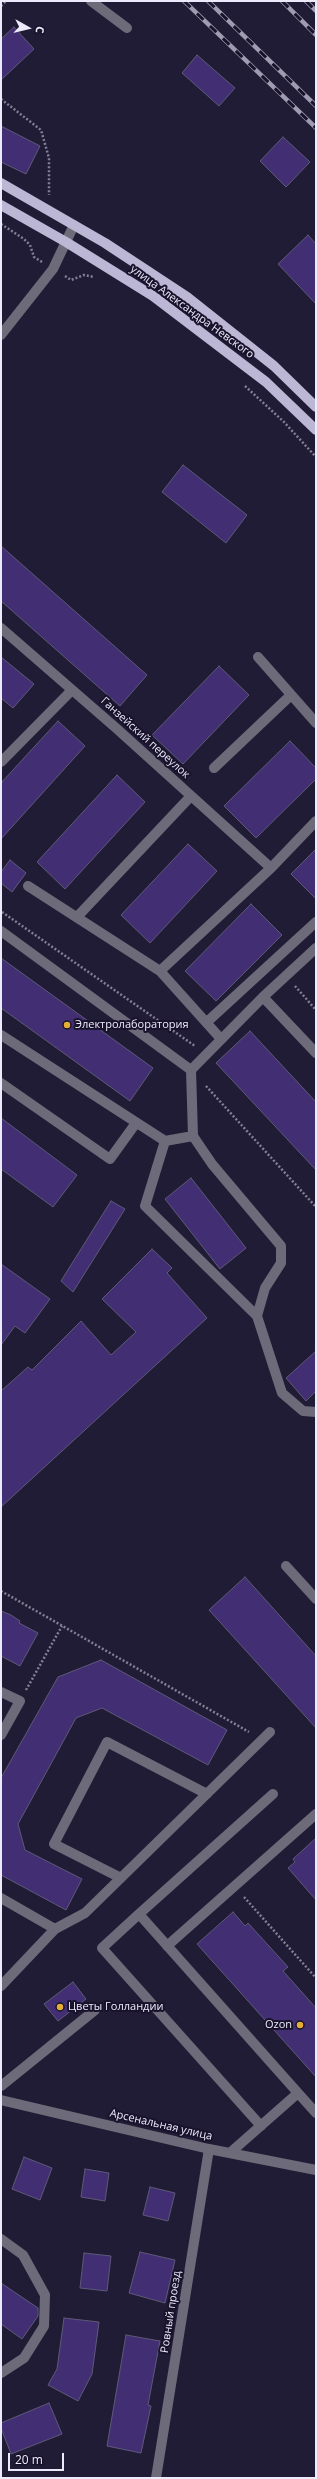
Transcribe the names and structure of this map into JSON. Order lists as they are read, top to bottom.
{
  "streets": {
    "main road": ["улица Александра Невского"],
    "street": ["Ганзейский переулок", "Арсенальная улица", "Ровный проезд"]
  },
  "crossings": [
    ["Арсенальная улица", "Ровный проезд"]
  ],
  "places": ["Электролаборатория", "Цветы Голландии", "Ozon"],
  "scale_bar": "20 m",
  "north": "right"
}
